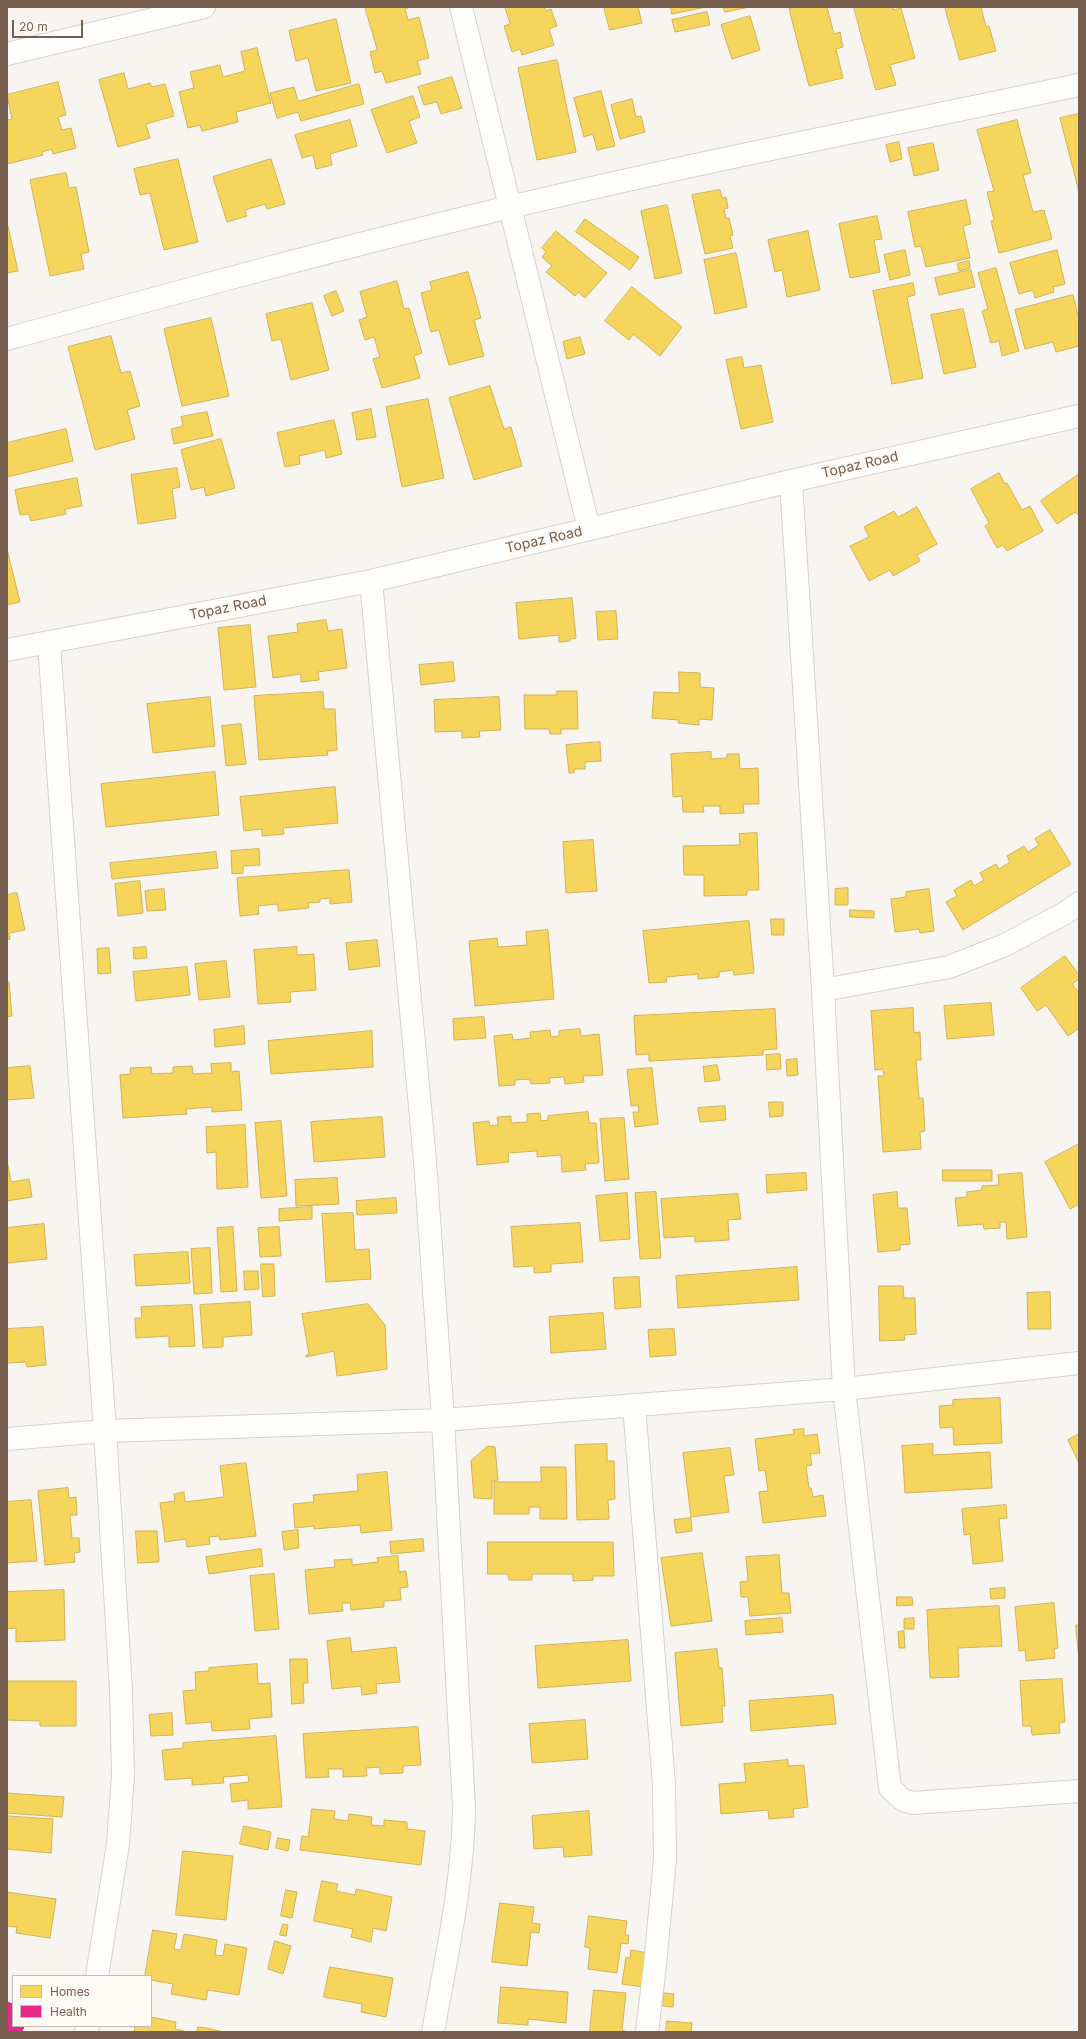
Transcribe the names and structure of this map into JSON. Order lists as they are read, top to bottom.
{
  "streets": {
    "street": ["Topaz Road"]
  },
  "legend": ["Homes", "Health"],
  "scale_bar": "20 m"
}
